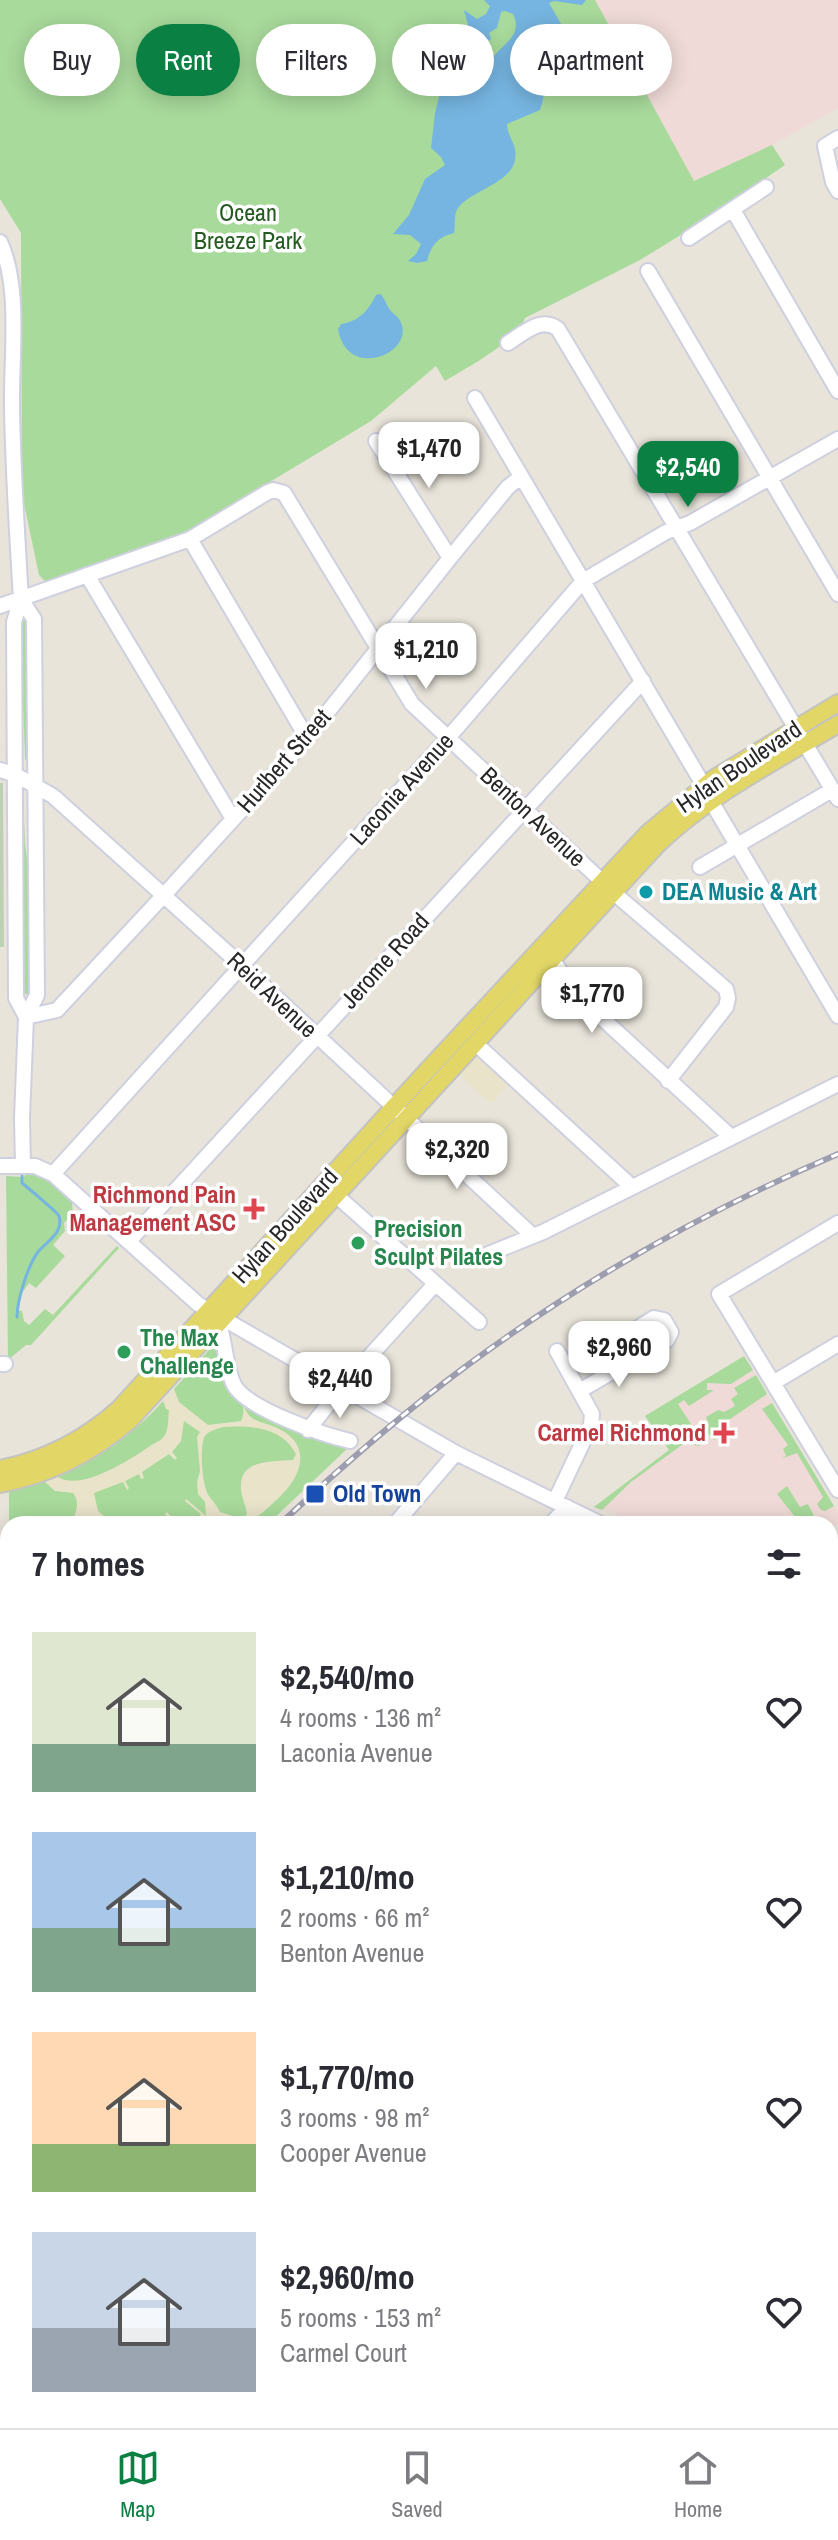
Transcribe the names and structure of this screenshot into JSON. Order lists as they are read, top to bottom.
{
  "streets": {
    "main road": ["Hylan Boulevard"],
    "street": [
      "Hurlbert Street",
      "Laconia Avenue",
      "Benton Avenue",
      "Jerome Road",
      "Reid Avenue"
    ]
  },
  "crossings": [
    ["Hurlbert Street", "Benton Avenue"],
    ["Hurlbert Street", "Reid Avenue"],
    ["Hylan Boulevard", "Benton Avenue"],
    ["Hylan Boulevard", "Reid Avenue"],
    ["Laconia Avenue", "Benton Avenue"],
    ["Laconia Avenue", "Reid Avenue"],
    ["Benton Avenue", "Jerome Road"],
    ["Jerome Road", "Reid Avenue"]
  ],
  "parks": ["Ocean Breeze Park"],
  "places": {
    "other": ["DEA Music & Art", "Precision Sculpt Pilates", "The Max Challenge"],
    "health": ["Richmond Pain Management ASC", "Carmel Richmond"],
    "transit": ["Old Town"]
  },
  "page": {
    "chip": [
      "Buy",
      "Rent",
      "Filters",
      "New",
      "Apartment"
    ],
    "price": [
      "$1,470",
      "$2,540",
      "$1,210",
      "$1,770",
      "$2,320",
      "$2,960",
      "$2,440"
    ],
    "heading": "7 homes",
    "list": [
      {
        "name": "$2,540/mo",
        "note": "4 rooms · 136 m² · Laconia Avenue"
      },
      {
        "name": "$1,210/mo",
        "note": "2 rooms · 66 m² · Benton Avenue"
      },
      {
        "name": "$1,770/mo",
        "note": "3 rooms · 98 m² · Cooper Avenue"
      },
      {
        "name": "$2,960/mo",
        "note": "5 rooms · 153 m² · Carmel Court"
      }
    ],
    "tabs": ["Map", "Saved", "Home"]
  }
}
